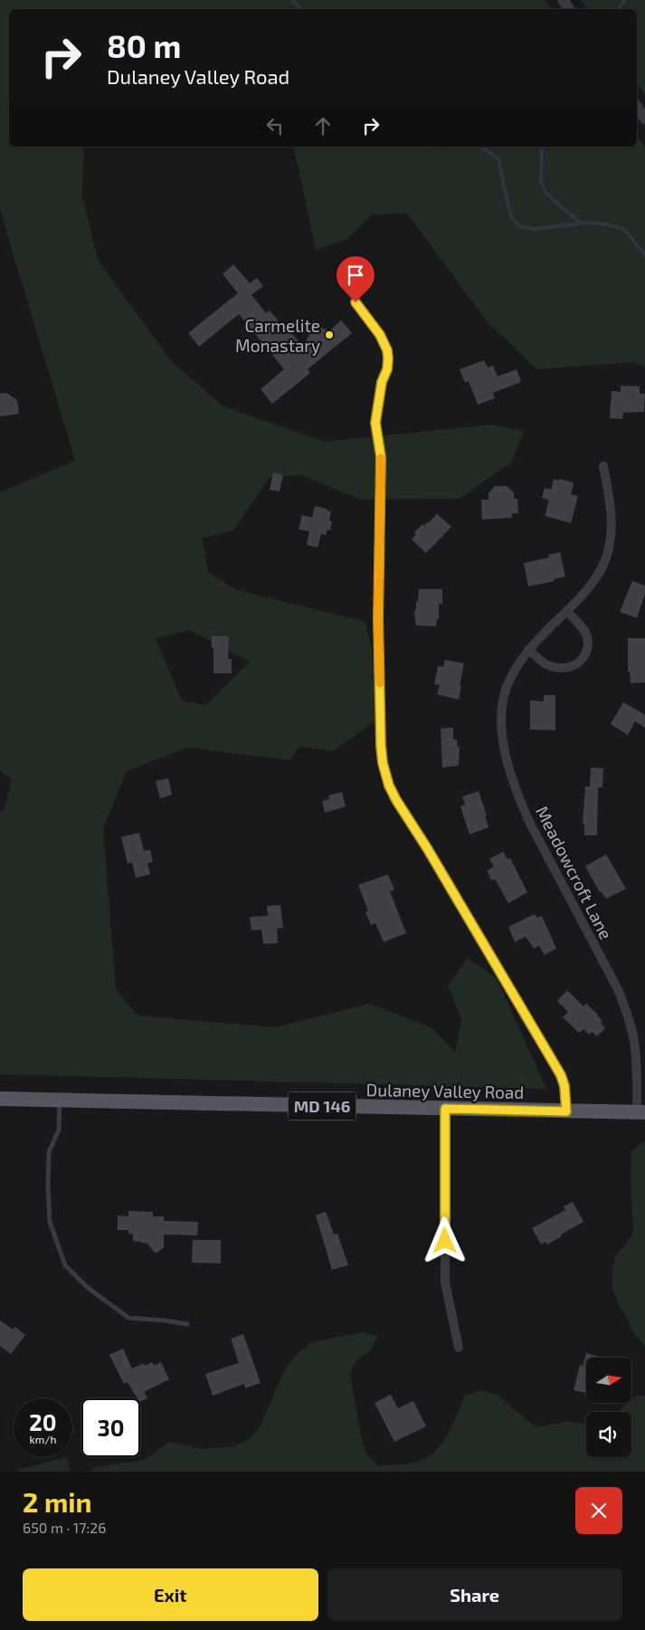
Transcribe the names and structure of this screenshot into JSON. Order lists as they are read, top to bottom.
{
  "streets": {
    "main road": ["Dulaney Valley Road", "MD 146"],
    "street": ["Meadowcroft Lane"]
  },
  "crossings": [
    ["Meadowcroft Lane", "Dulaney Valley Road"]
  ],
  "places": ["Carmelite Monastary"],
  "north": "right",
  "page": {
    "turn": ["80 m", "Dulaney Valley Road"],
    "speed": "20 km/h",
    "limit": "30",
    "heading": ["2 min", "650 m · 17:26"],
    "buttons": ["Exit", "Share"]
  }
}
